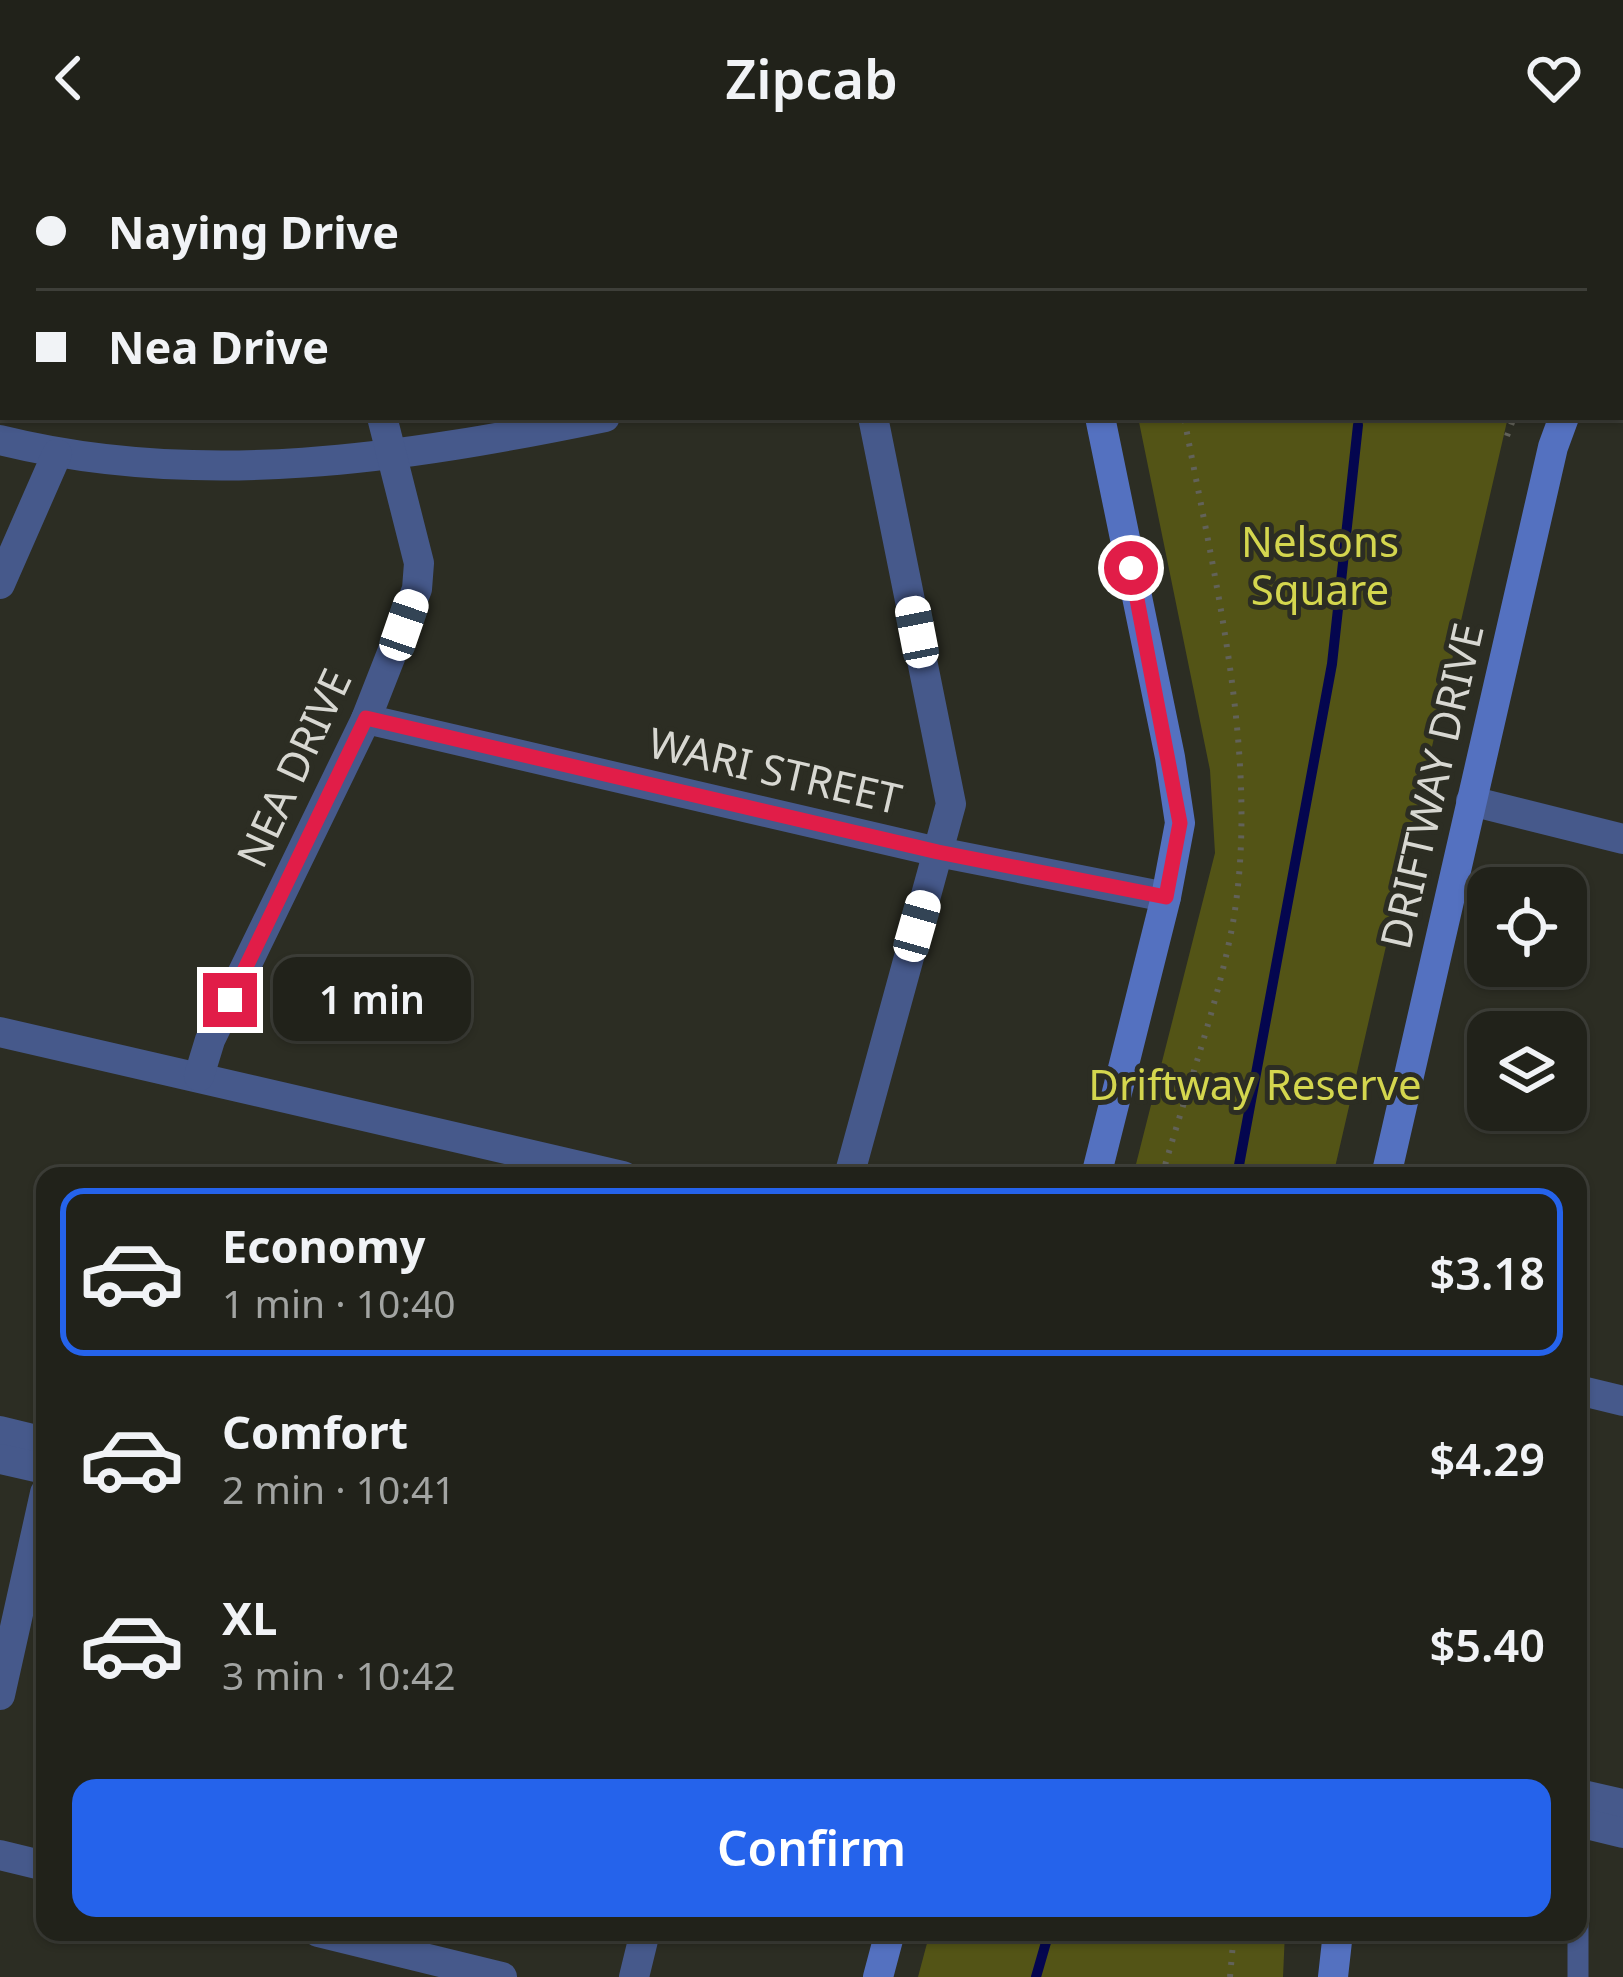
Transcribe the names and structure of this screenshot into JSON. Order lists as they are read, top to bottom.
{
  "streets": {
    "street": ["NEA DRIVE", "WARI STREET", "DRIFTWAY DRIVE"]
  },
  "crossings": [
    ["NEA DRIVE", "WARI STREET"]
  ],
  "parks": ["Nelsons Square", "Driftway Reserve"],
  "page": {
    "header": "Zipcab",
    "banner": ["Naying Drive", "Nea Drive"],
    "bubble": "1 min",
    "list": [
      {
        "name": "Economy",
        "note": "1 min · 10:40",
        "value": "$3.18"
      },
      {
        "name": "Comfort",
        "note": "2 min · 10:41",
        "value": "$4.29"
      },
      {
        "name": "XL",
        "note": "3 min · 10:42",
        "value": "$5.40"
      }
    ],
    "buttons": "Confirm"
  }
}
